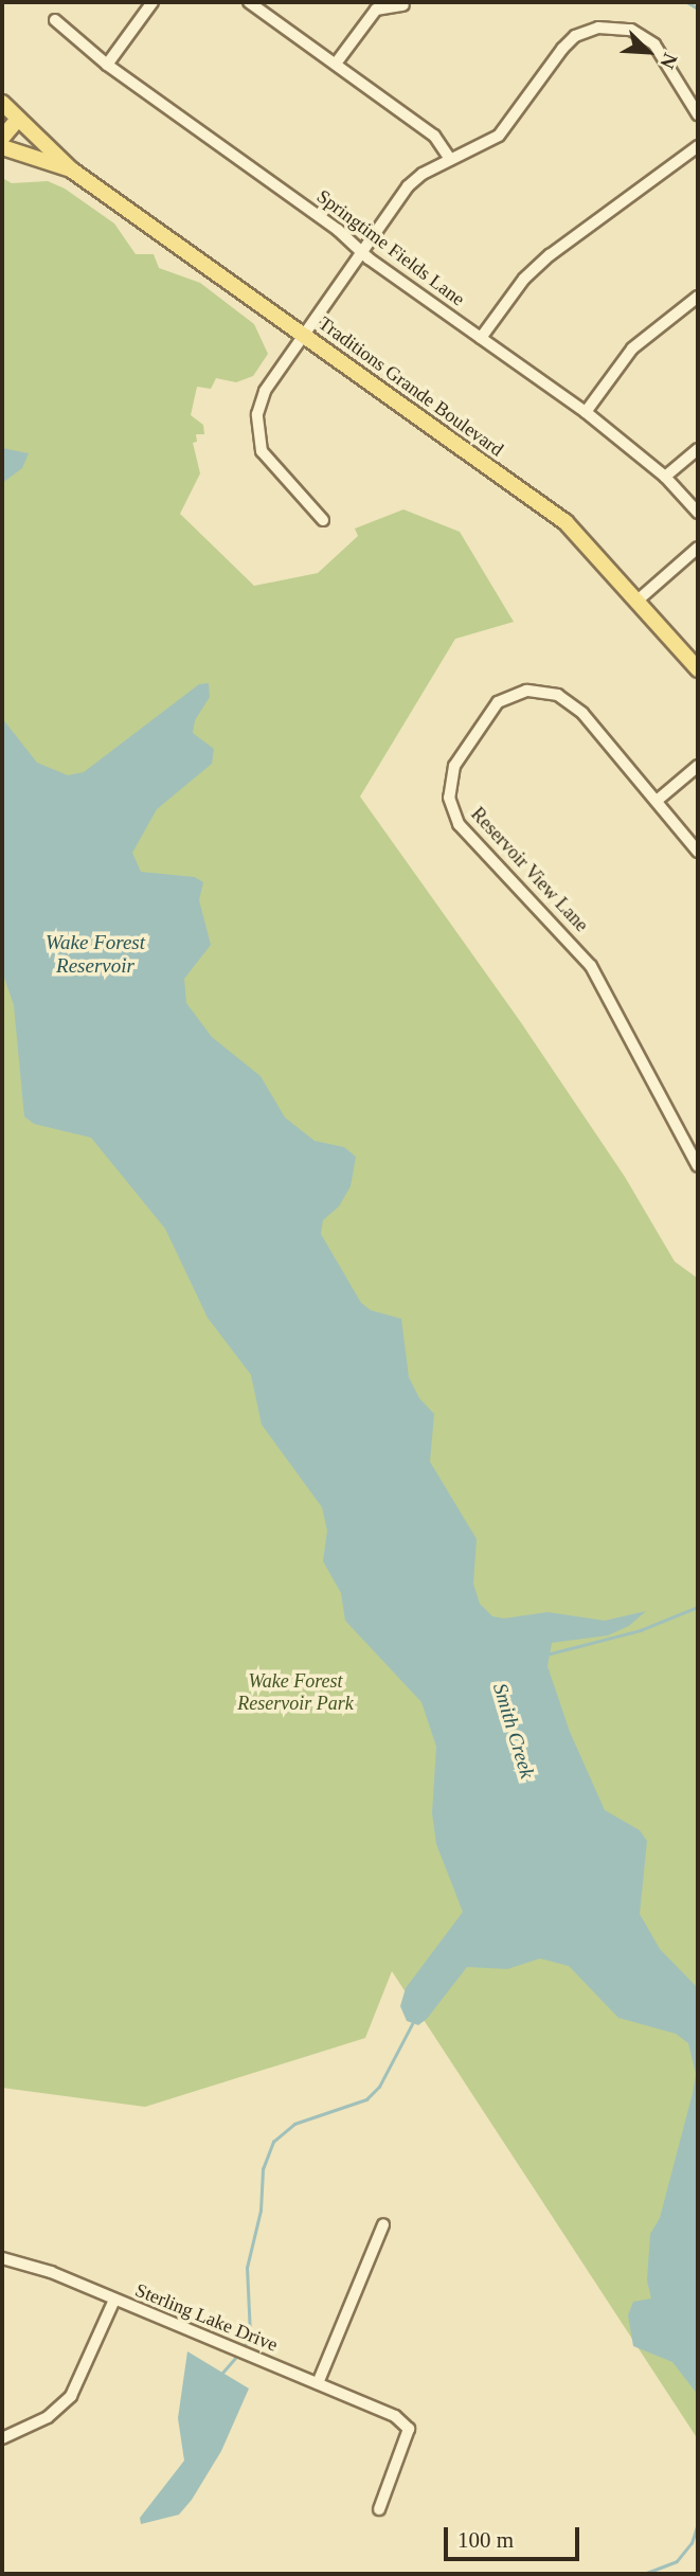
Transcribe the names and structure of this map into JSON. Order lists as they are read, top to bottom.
{
  "streets": {
    "main road": ["Traditions Grande Boulevard"],
    "street": ["Springtime Fields Lane", "Reservoir View Lane", "Sterling Lake Drive"]
  },
  "water": ["Wake Forest Reservoir", "Smith Creek"],
  "parks": ["Wake Forest Reservoir Park"],
  "scale_bar": "100 m",
  "north": "bottom right"
}
